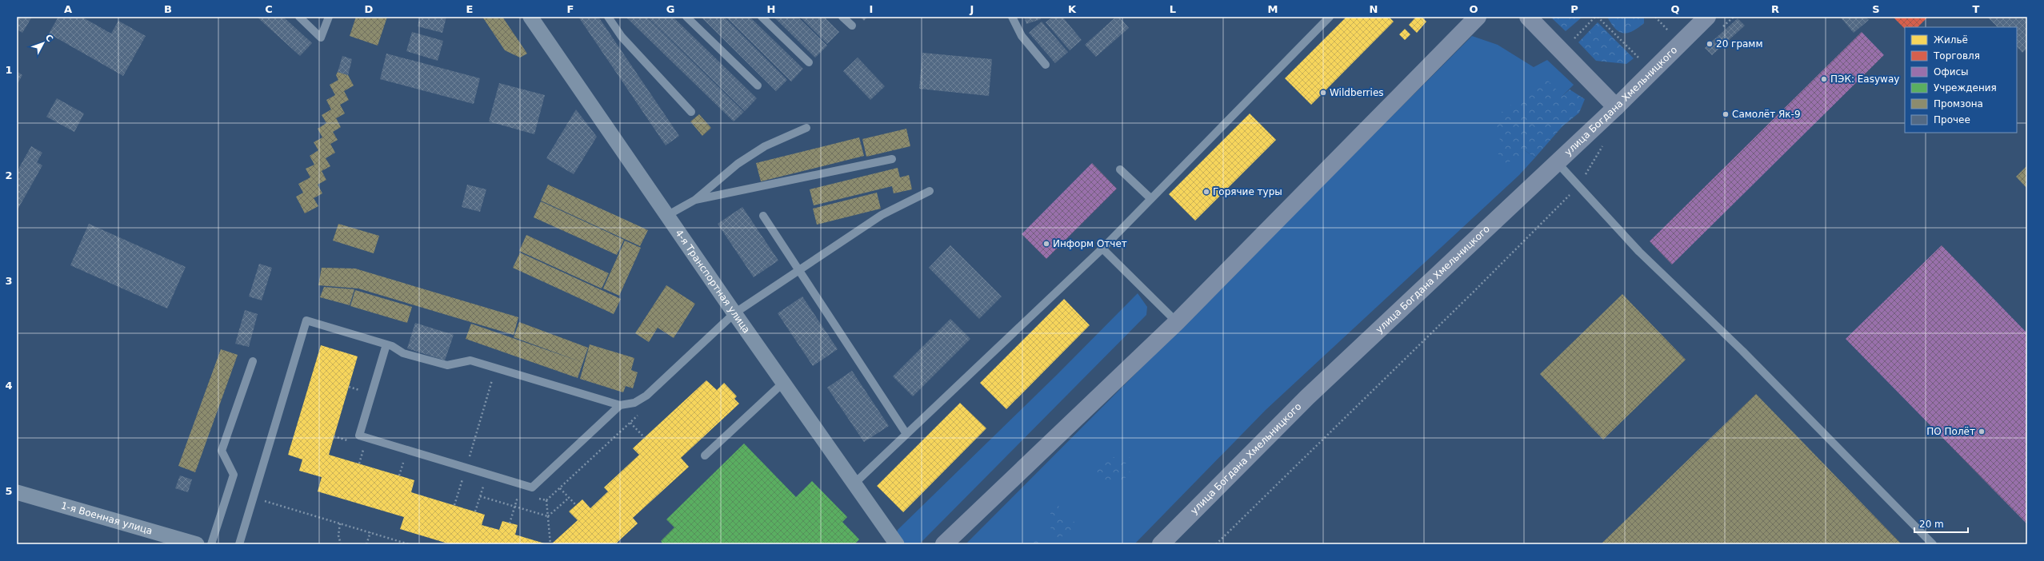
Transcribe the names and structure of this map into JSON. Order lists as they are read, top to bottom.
{
  "streets": {
    "main road": ["улица Богдана Хмельницкого"],
    "street": ["4-я Транспортная улица", "1-я Военная улица"]
  },
  "places": [
    "20 грамм",
    "ПЭК: Easyway",
    "Wildberries",
    "Самолёт Як-9",
    "Горячие туры",
    "Информ Отчет",
    "ПО Полёт"
  ],
  "legend": [
    "Жильё",
    "Торговля",
    "Офисы",
    "Учреждения",
    "Промзона",
    "Прочее"
  ],
  "scale_bar": "20 m",
  "north": "top right",
  "grid": {
    "columns": [
      "A",
      "B",
      "C",
      "D",
      "E",
      "F",
      "G",
      "H",
      "I",
      "J",
      "K",
      "L",
      "M",
      "N",
      "O",
      "P",
      "Q",
      "R",
      "S",
      "T"
    ],
    "rows": [
      "1",
      "2",
      "3",
      "4",
      "5"
    ]
  }
}
